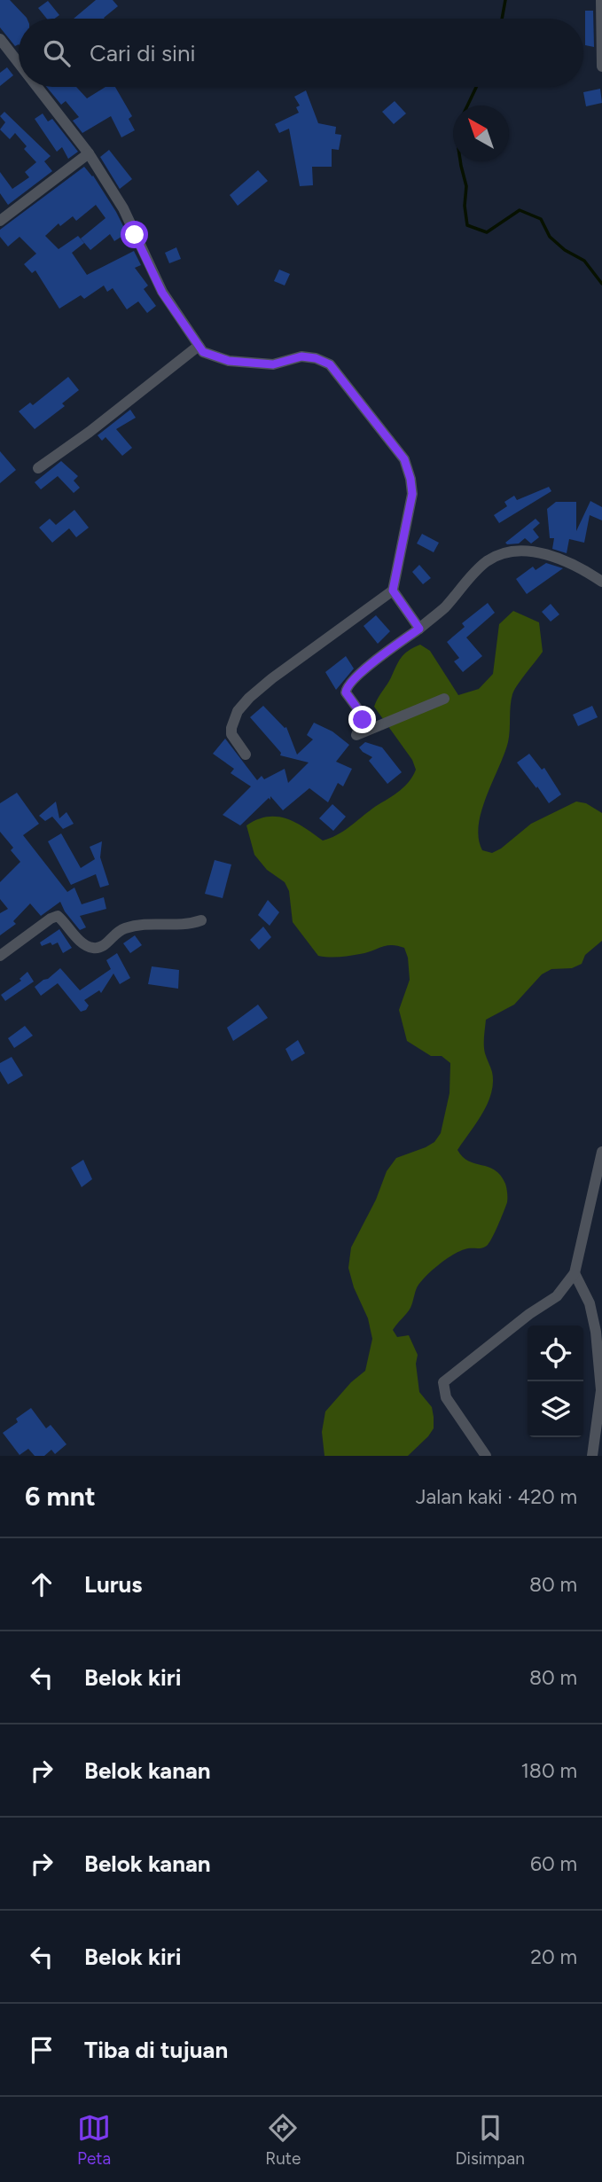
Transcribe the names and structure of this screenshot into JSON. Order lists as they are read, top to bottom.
{
  "north": "top left",
  "page": {
    "search": "Cari di sini",
    "heading": ["6 mnt", "Jalan kaki · 420 m"],
    "list": [
      ["Lurus", "80 m"],
      ["Belok kiri", "80 m"],
      ["Belok kanan", "180 m"],
      ["Belok kanan", "60 m"],
      ["Belok kiri", "20 m"],
      "Tiba di tujuan"
    ],
    "nav": ["Peta", "Rute", "Disimpan"]
  }
}
